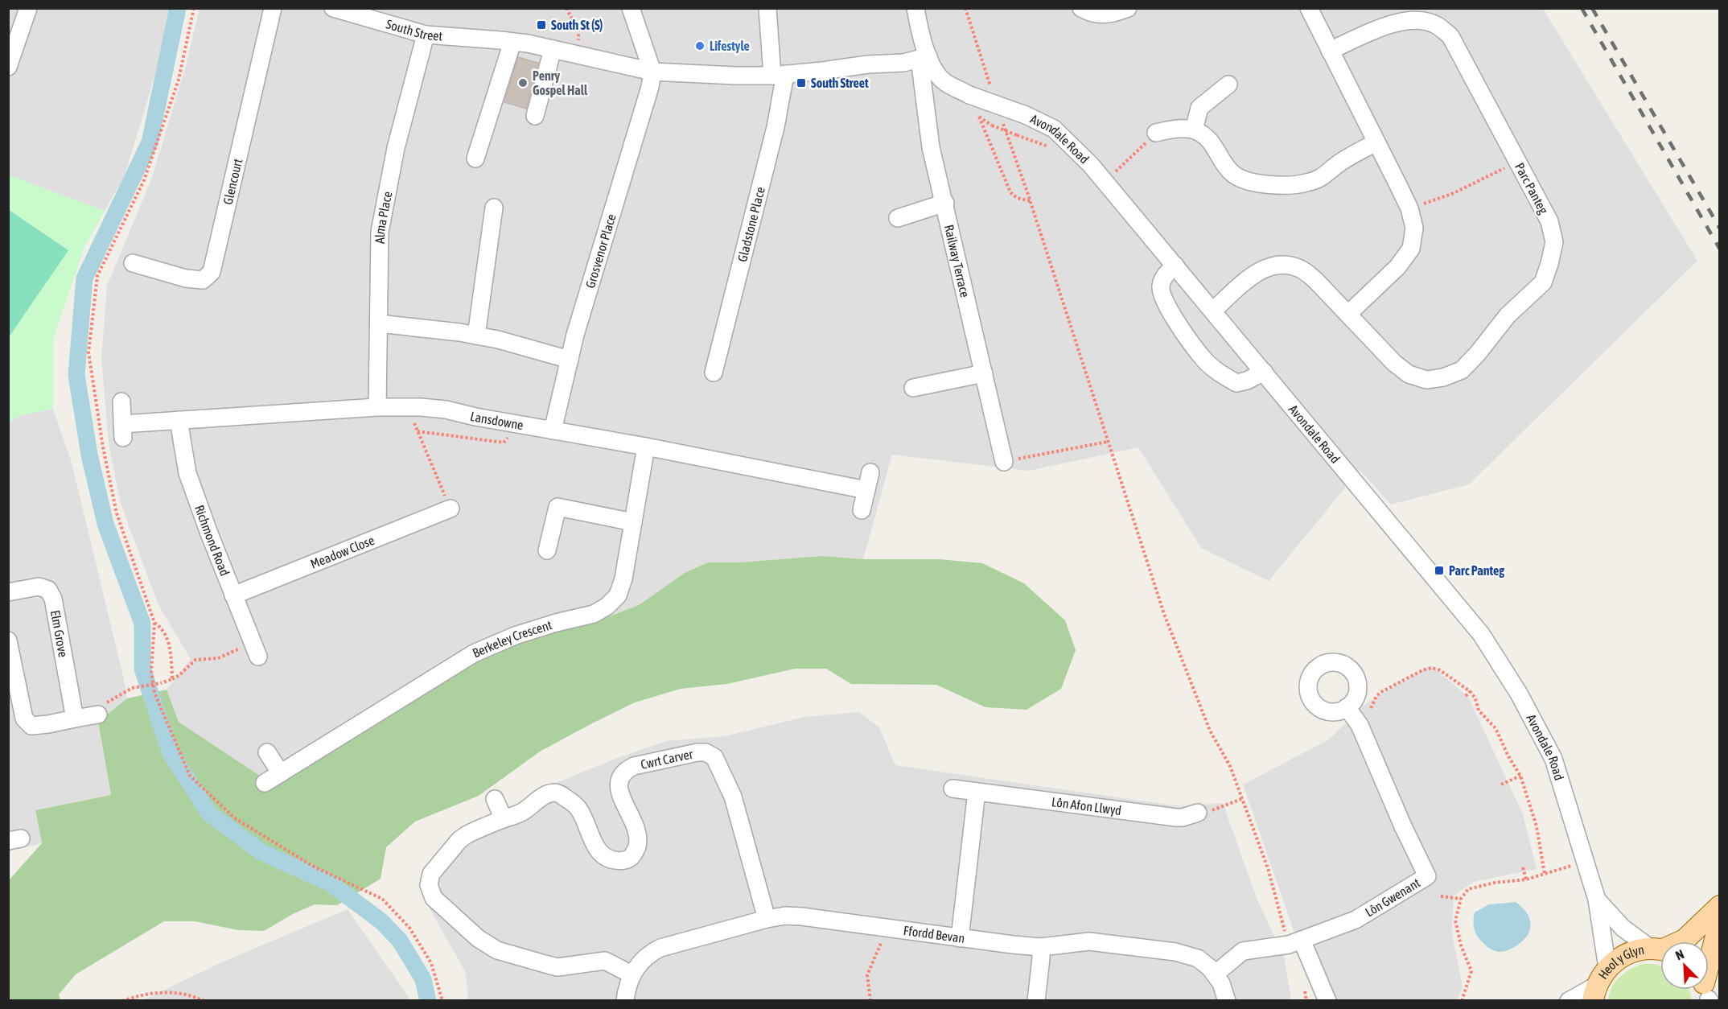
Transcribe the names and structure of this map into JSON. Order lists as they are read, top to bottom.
{
  "streets": {
    "main road": ["Heol y Glyn"],
    "street": [
      "South Street",
      "Avondale Road",
      "Glencourt",
      "Parc Panteg",
      "Alma Place",
      "Gladstone Place",
      "Grosvenor Place",
      "Railway Terrace",
      "Lansdowne",
      "Richmond Road",
      "Meadow Close",
      "Elm Grove",
      "Berkeley Crescent",
      "Cwrt Carver",
      "Lôn Afon Llwyd",
      "Lôn Gwenant",
      "Ffordd Bevan"
    ]
  },
  "crossings": [
    ["South Street", "Avondale Road"],
    ["South Street", "Alma Place"],
    ["South Street", "Gladstone Place"],
    ["South Street", "Grosvenor Place"],
    ["South Street", "Railway Terrace"],
    ["Avondale Road", "Parc Panteg"],
    ["Avondale Road", "Railway Terrace"],
    ["Avondale Road", "Heol y Glyn"],
    ["Alma Place", "Lansdowne"],
    ["Grosvenor Place", "Lansdowne"],
    ["Lansdowne", "Richmond Road"],
    ["Lansdowne", "Berkeley Crescent"],
    ["Richmond Road", "Meadow Close"],
    ["Cwrt Carver", "Ffordd Bevan"],
    ["Lôn Gwenant", "Ffordd Bevan"]
  ],
  "places": {
    "transit": ["South St (S)", "South Street", "Parc Panteg"],
    "other": ["Lifestyle", "Penry Gospel Hall"]
  },
  "north": "top left"
}
